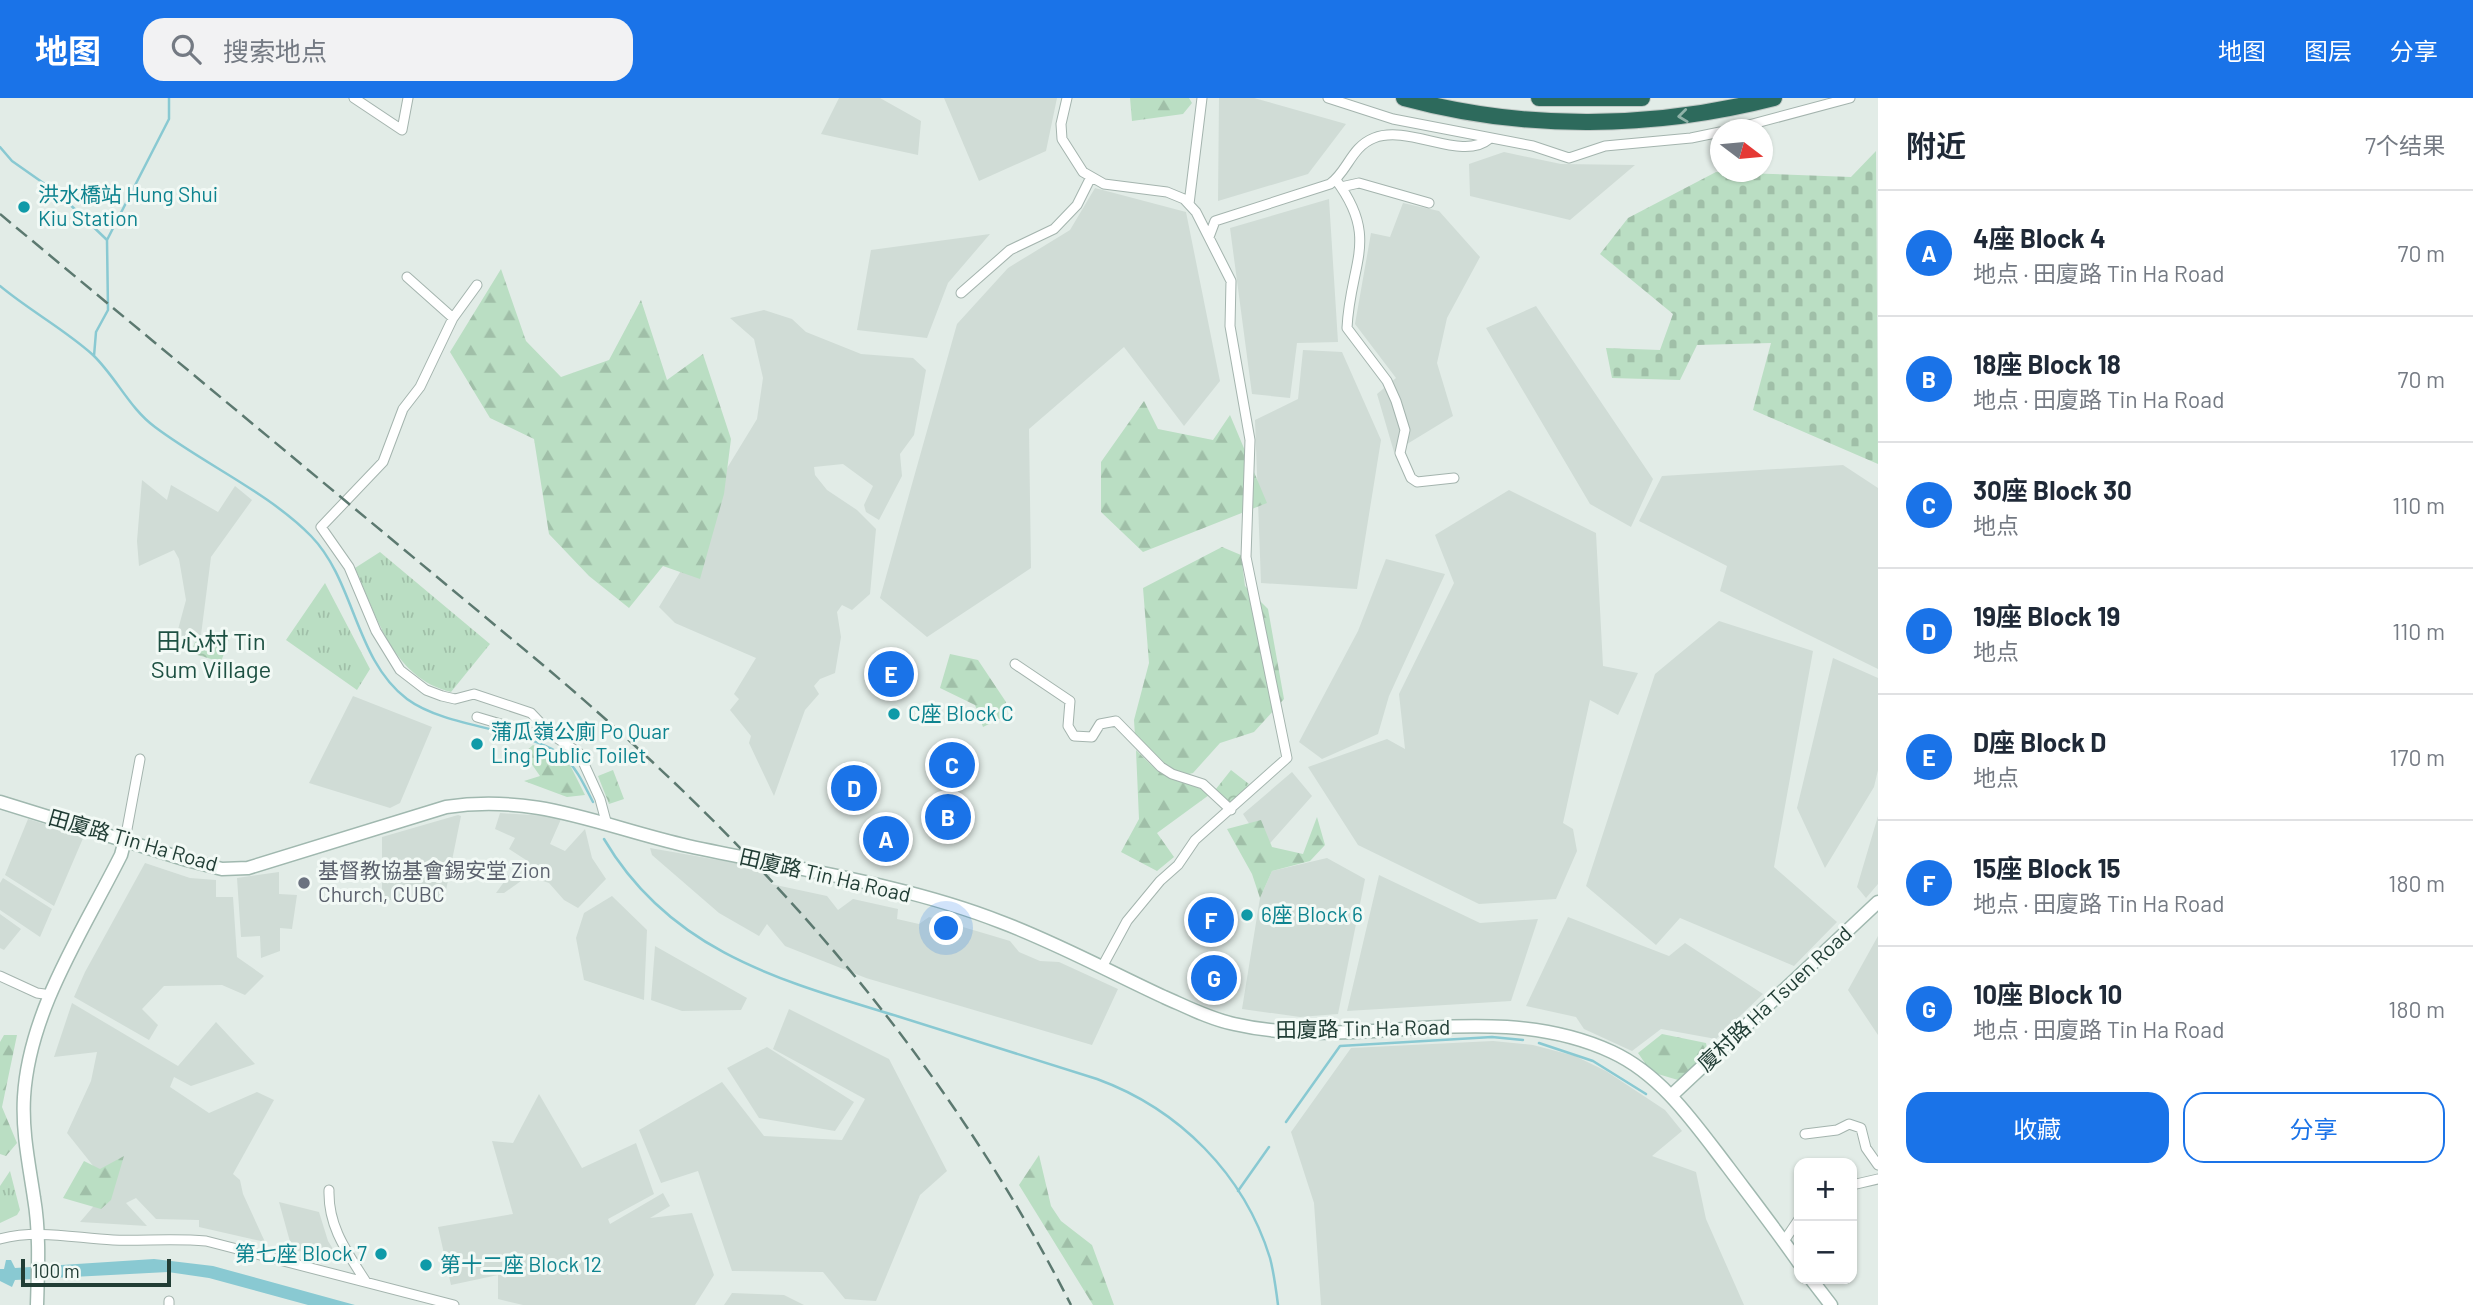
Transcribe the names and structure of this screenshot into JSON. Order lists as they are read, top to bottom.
{
  "streets": {
    "street": ["田廈路 Tin Ha Road", "廈村路 Ha Tsuen Road"]
  },
  "crossings": [
    ["田廈路 Tin Ha Road", "廈村路 Ha Tsuen Road"]
  ],
  "districts": ["田心村 Tin Sum Village"],
  "places": [
    "洪水橋站 Hung Shui Kiu Station",
    "C座 Block C",
    "蒲瓜嶺公廁 Po Quar Ling Public Toilet",
    "基督教協基會錫安堂 Zion Church, CUBC",
    "6座 Block 6",
    "第七座 Block 7",
    "第十二座 Block 12"
  ],
  "scale_bar": "100 m",
  "north": "right",
  "page": {
    "header": "地图",
    "search": "搜索地点",
    "nav": ["地图", "图层", "分享"],
    "heading": ["附近", "7个结果"],
    "list": [
      {
        "mark": "A",
        "name": "4座 Block 4",
        "note": "地点 · 田廈路 Tin Ha Road",
        "value": "70 m"
      },
      {
        "mark": "B",
        "name": "18座 Block 18",
        "note": "地点 · 田廈路 Tin Ha Road",
        "value": "70 m"
      },
      {
        "mark": "C",
        "name": "30座 Block 30",
        "note": "地点",
        "value": "110 m"
      },
      {
        "mark": "D",
        "name": "19座 Block 19",
        "note": "地点",
        "value": "110 m"
      },
      {
        "mark": "E",
        "name": "D座 Block D",
        "note": "地点",
        "value": "170 m"
      },
      {
        "mark": "F",
        "name": "15座 Block 15",
        "note": "地点 · 田廈路 Tin Ha Road",
        "value": "180 m"
      },
      {
        "mark": "G",
        "name": "10座 Block 10",
        "note": "地点 · 田廈路 Tin Ha Road",
        "value": "180 m"
      }
    ],
    "pins": [
      "E",
      "C",
      "D",
      "B",
      "A",
      "F",
      "G"
    ],
    "buttons": ["收藏", "分享"],
    "map_buttons": ["+", "−"],
    "scale": "100 m"
  }
}
